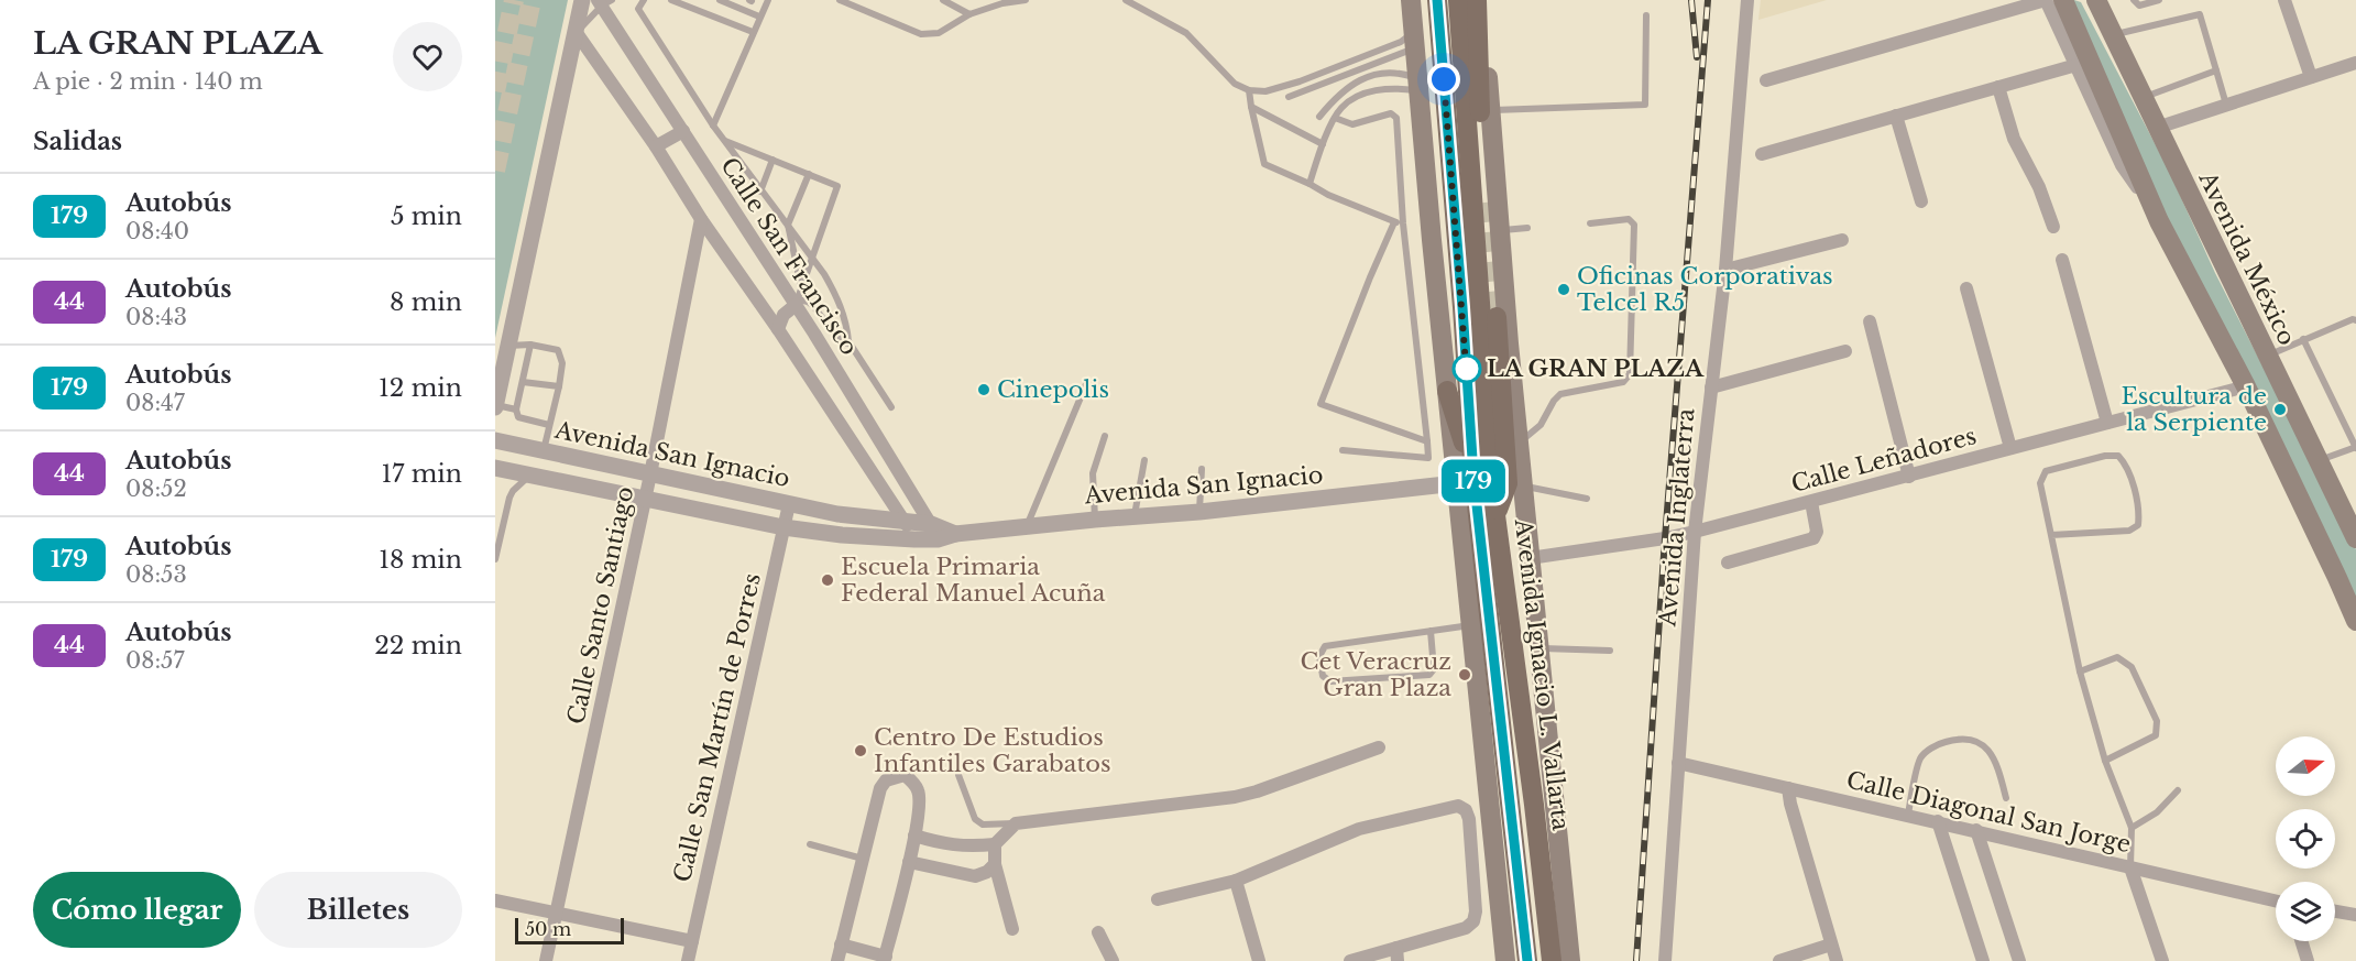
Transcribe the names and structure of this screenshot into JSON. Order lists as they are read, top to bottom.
{
  "streets": {
    "main road": ["Avenida México", "Avenida Ignacio L. Vallarta"],
    "street": [
      "Calle San Francisco",
      "Avenida San Ignacio",
      "Calle Leñadores",
      "Avenida Inglaterra",
      "Calle Santo Santiago",
      "Calle San Martín de Porres",
      "Calle Diagonal San Jorge"
    ]
  },
  "crossings": [
    ["Calle San Francisco", "Avenida San Ignacio"],
    ["Calle San Francisco", "Calle Santo Santiago"],
    ["Avenida San Ignacio", "Calle Santo Santiago"],
    ["Avenida San Ignacio", "Avenida Ignacio L. Vallarta"],
    ["Avenida San Ignacio", "Calle San Martín de Porres"],
    ["Calle Leñadores", "Avenida Inglaterra"],
    ["Calle Leñadores", "Avenida Ignacio L. Vallarta"],
    ["Avenida Inglaterra", "Calle Diagonal San Jorge"]
  ],
  "places": [
    "Oficinas Corporativas Telcel R5",
    "LA GRAN PLAZA",
    "Cinepolis",
    "Escultura de la Serpiente",
    "Escuela Primaria Federal Manuel Acuña",
    "Cet Veracruz Gran Plaza",
    "Centro De Estudios Infantiles Garabatos"
  ],
  "lines": ["bus line 179"],
  "scale_bar": "50 m",
  "north": "right",
  "page": {
    "heading": [
      ["LA GRAN PLAZA", "A pie · 2 min · 140 m"],
      "Salidas"
    ],
    "on_map": "179",
    "list": [
      {
        "mark": "179",
        "name": "Autobús",
        "note": "08:40",
        "value": "5 min"
      },
      {
        "mark": "44",
        "name": "Autobús",
        "note": "08:43",
        "value": "8 min"
      },
      {
        "mark": "179",
        "name": "Autobús",
        "note": "08:47",
        "value": "12 min"
      },
      {
        "mark": "44",
        "name": "Autobús",
        "note": "08:52",
        "value": "17 min"
      },
      {
        "mark": "179",
        "name": "Autobús",
        "note": "08:53",
        "value": "18 min"
      },
      {
        "mark": "44",
        "name": "Autobús",
        "note": "08:57",
        "value": "22 min"
      }
    ],
    "buttons": ["Cómo llegar", "Billetes"],
    "scale": "50 m"
  }
}
